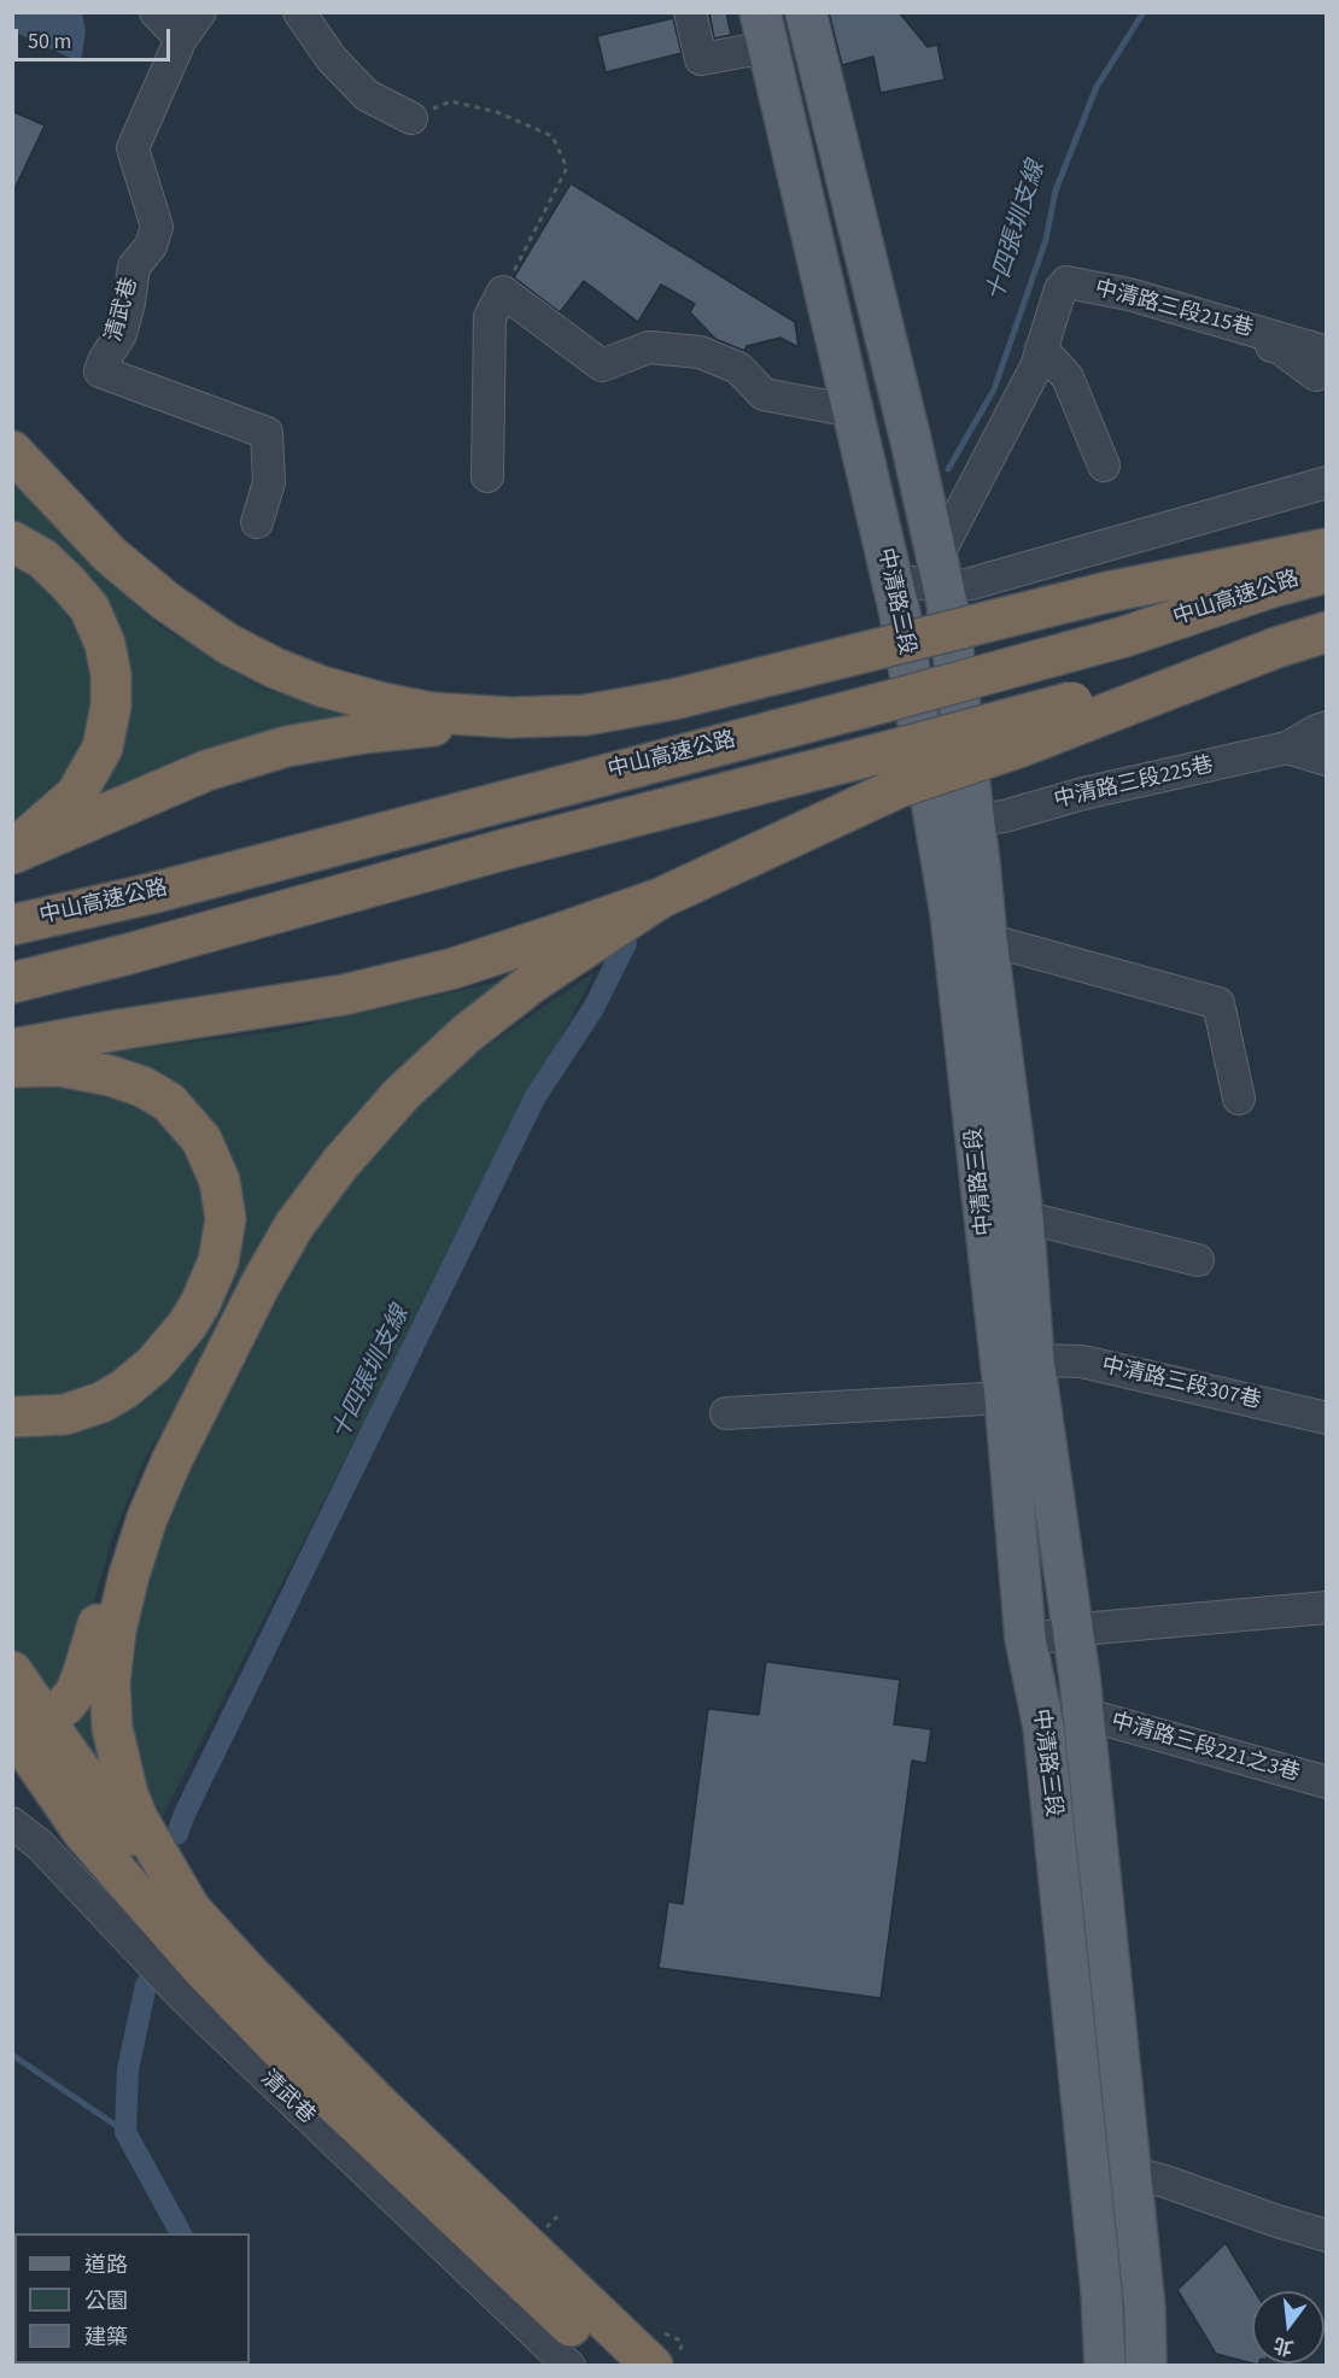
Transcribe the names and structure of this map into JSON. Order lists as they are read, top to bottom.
{
  "streets": {
    "highway": ["中山高速公路"],
    "main road": ["中清路三段"],
    "street": [
      "清武巷",
      "中清路三段215巷",
      "中清路三段225巷",
      "中清路三段307巷",
      "中清路三段221之3巷"
    ]
  },
  "crossings": [
    ["中清路三段215巷", "中清路三段"],
    ["中清路三段", "中清路三段225巷"],
    ["中清路三段", "中清路三段307巷"],
    ["中清路三段", "中清路三段221之3巷"]
  ],
  "water": ["十四張圳支線"],
  "legend": ["道路", "公園", "建築"],
  "scale_bar": "50 m",
  "north": "bottom"
}
